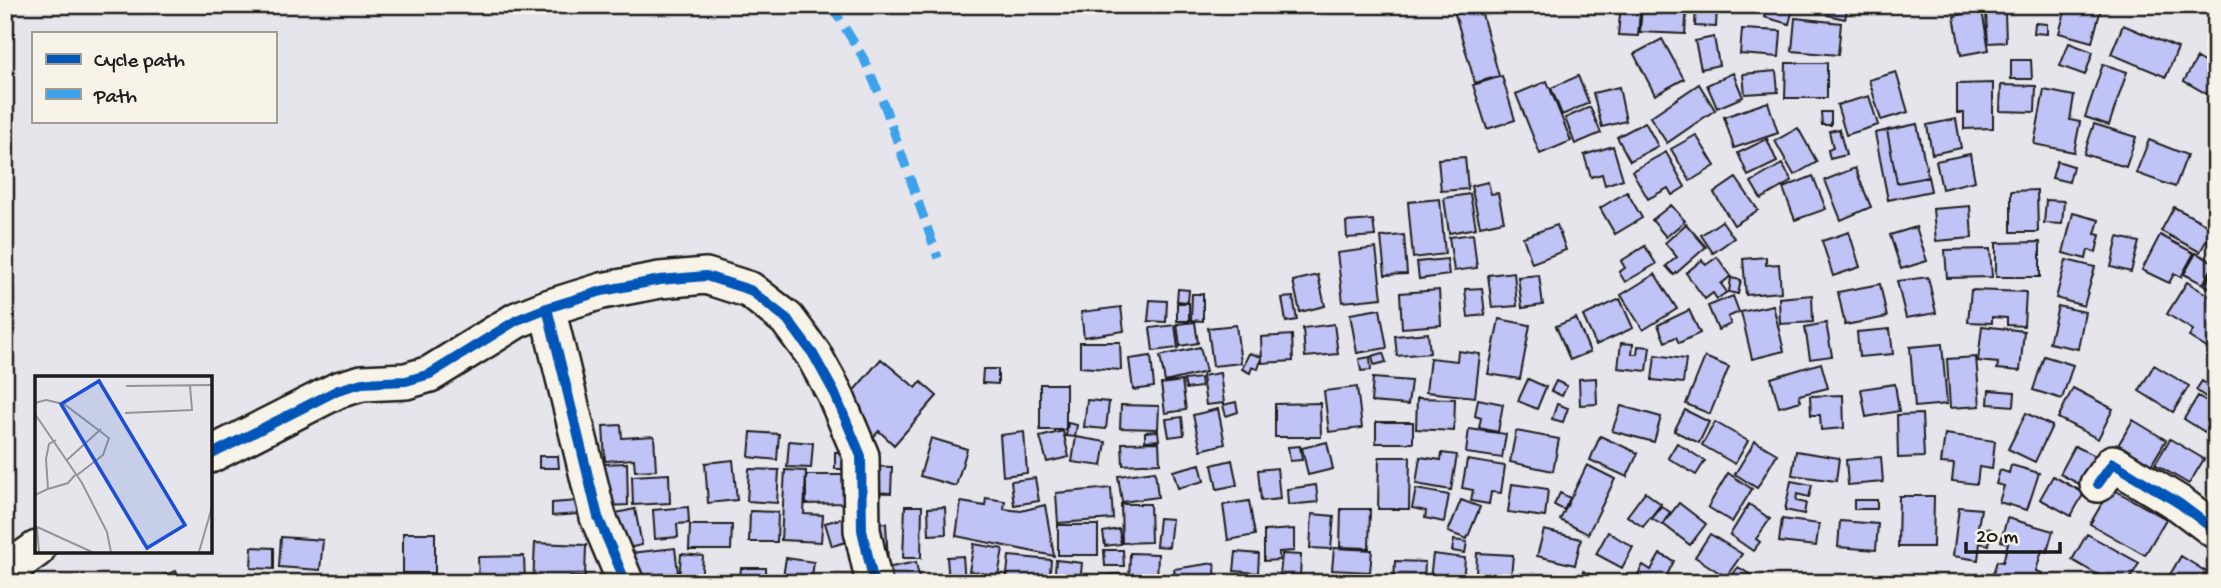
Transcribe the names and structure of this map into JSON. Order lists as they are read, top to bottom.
{
  "legend": ["Cycle path", "Path"],
  "scale_bar": "20 m"
}
